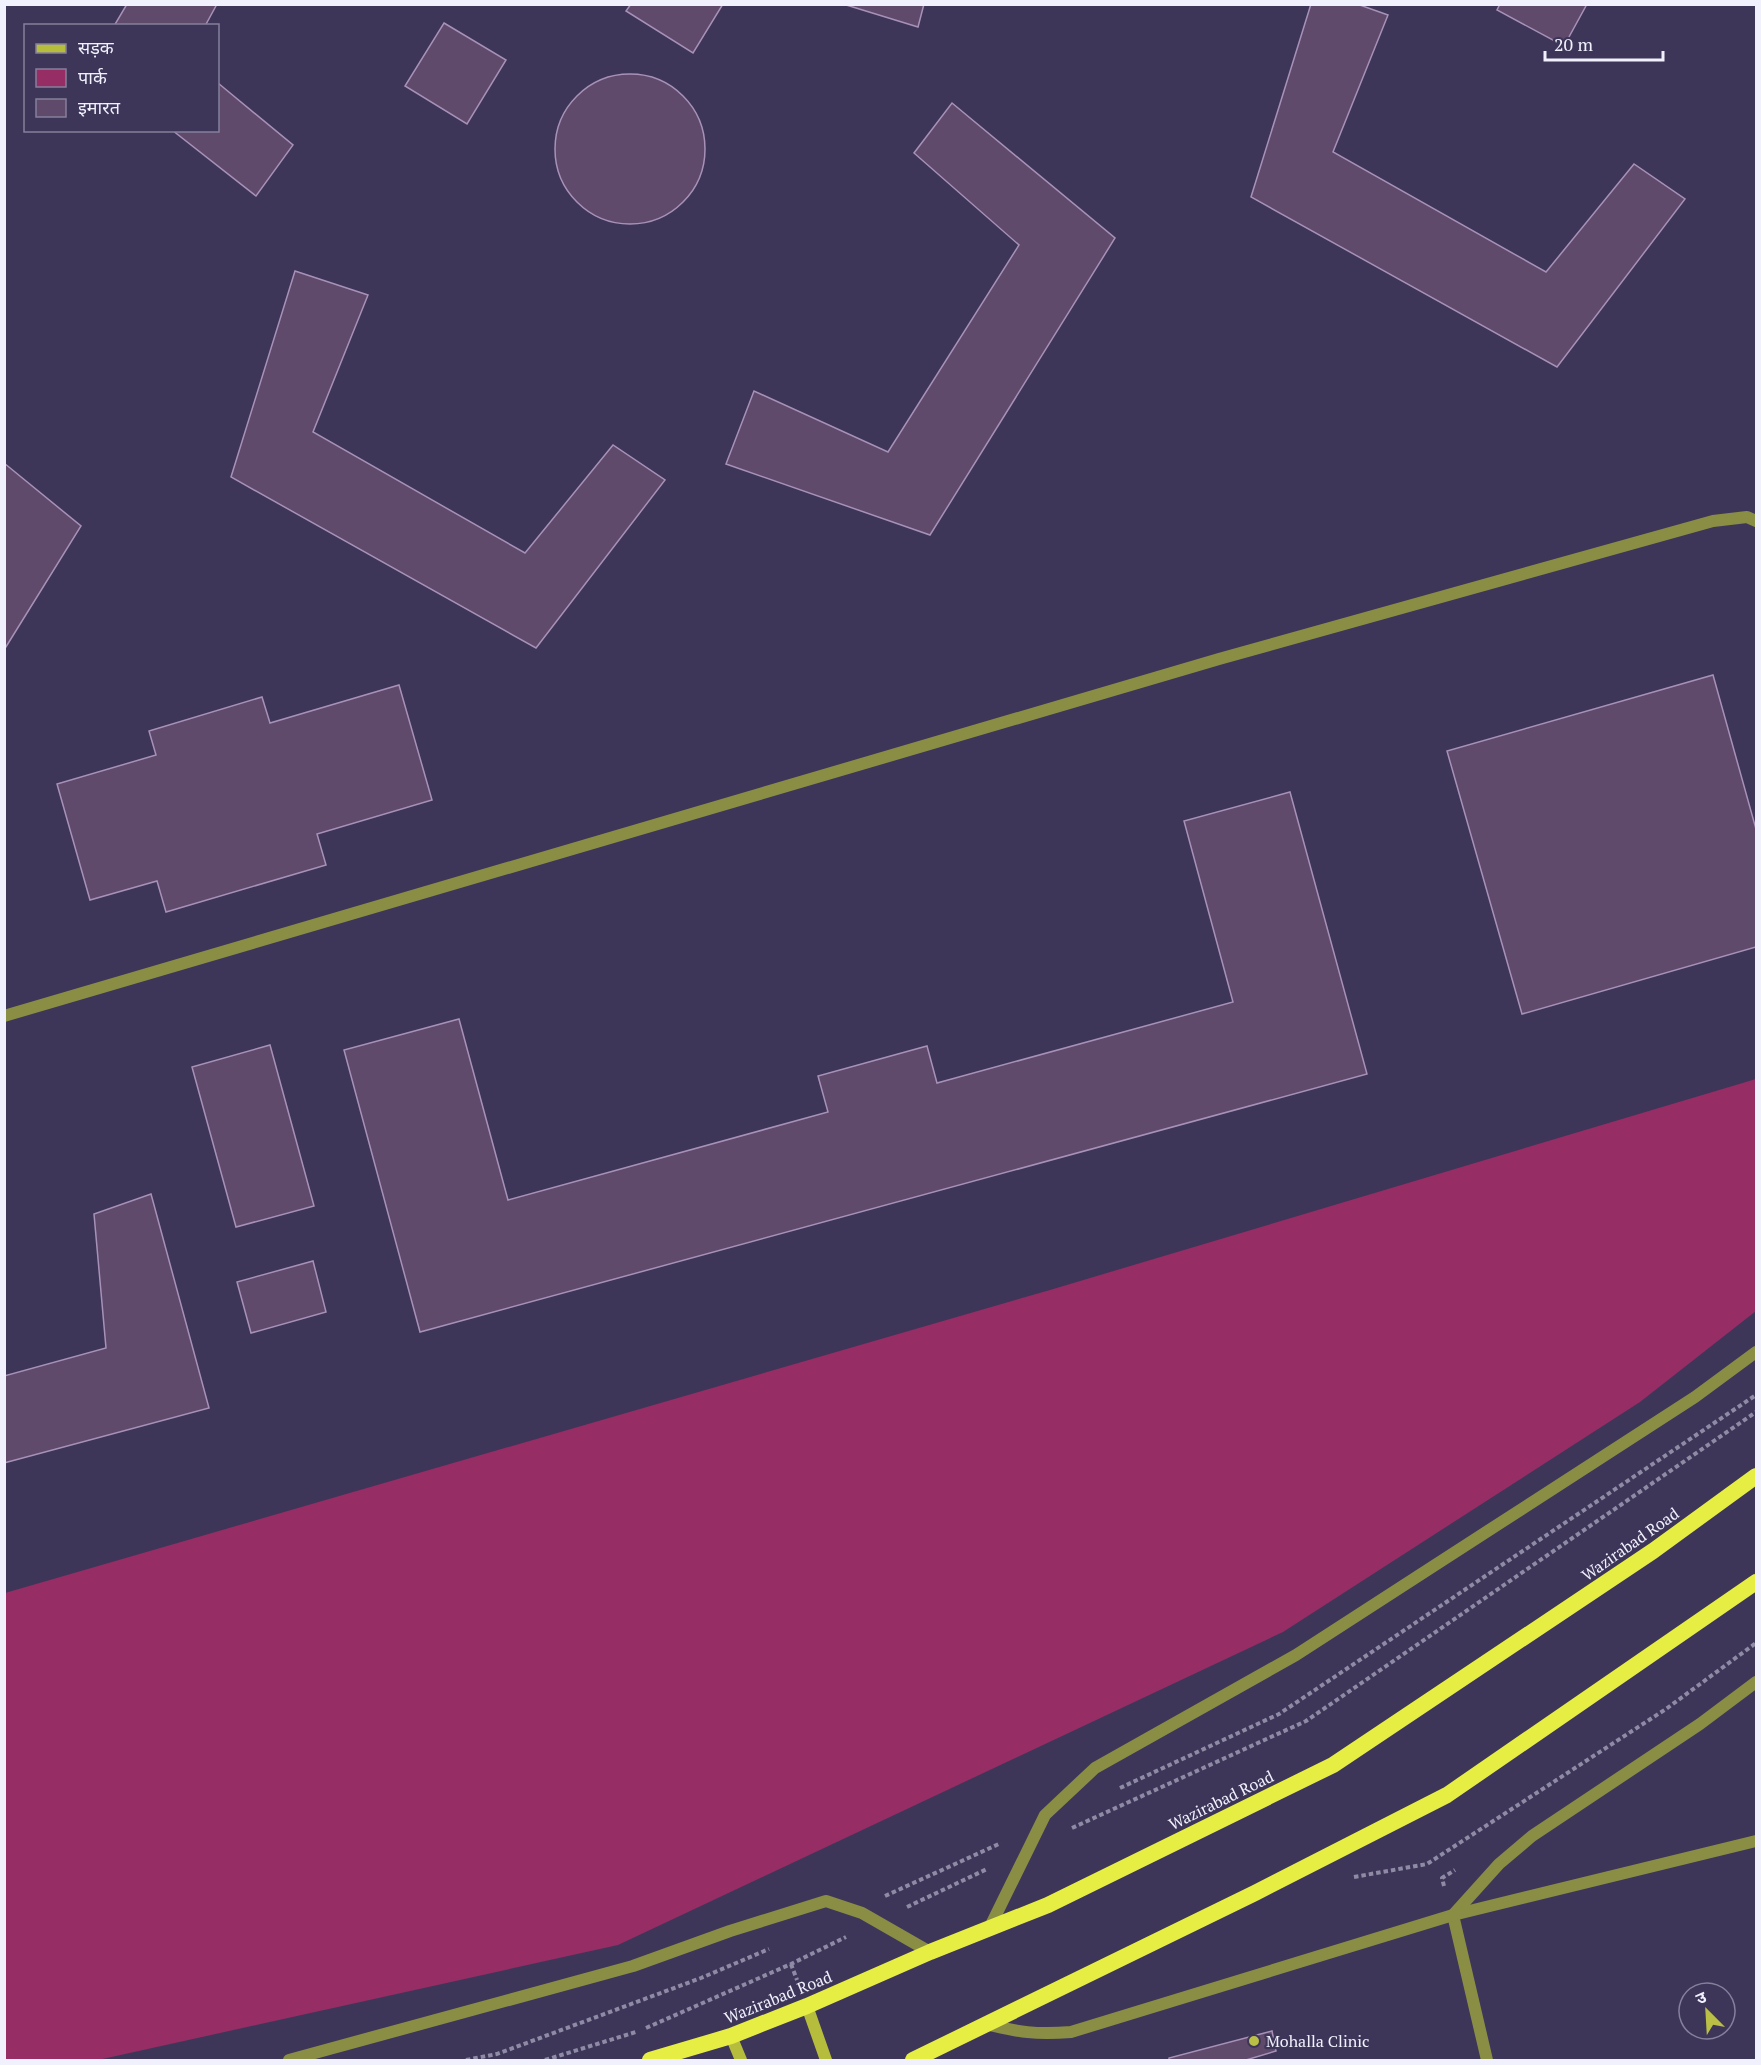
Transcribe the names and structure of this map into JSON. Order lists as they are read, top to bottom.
{
  "streets": {
    "highway": ["Wazirabad Road"]
  },
  "places": ["Mohalla Clinic"],
  "legend": ["सड़क", "पार्क", "इमारत"],
  "scale_bar": "20 m",
  "north": "top left"
}
